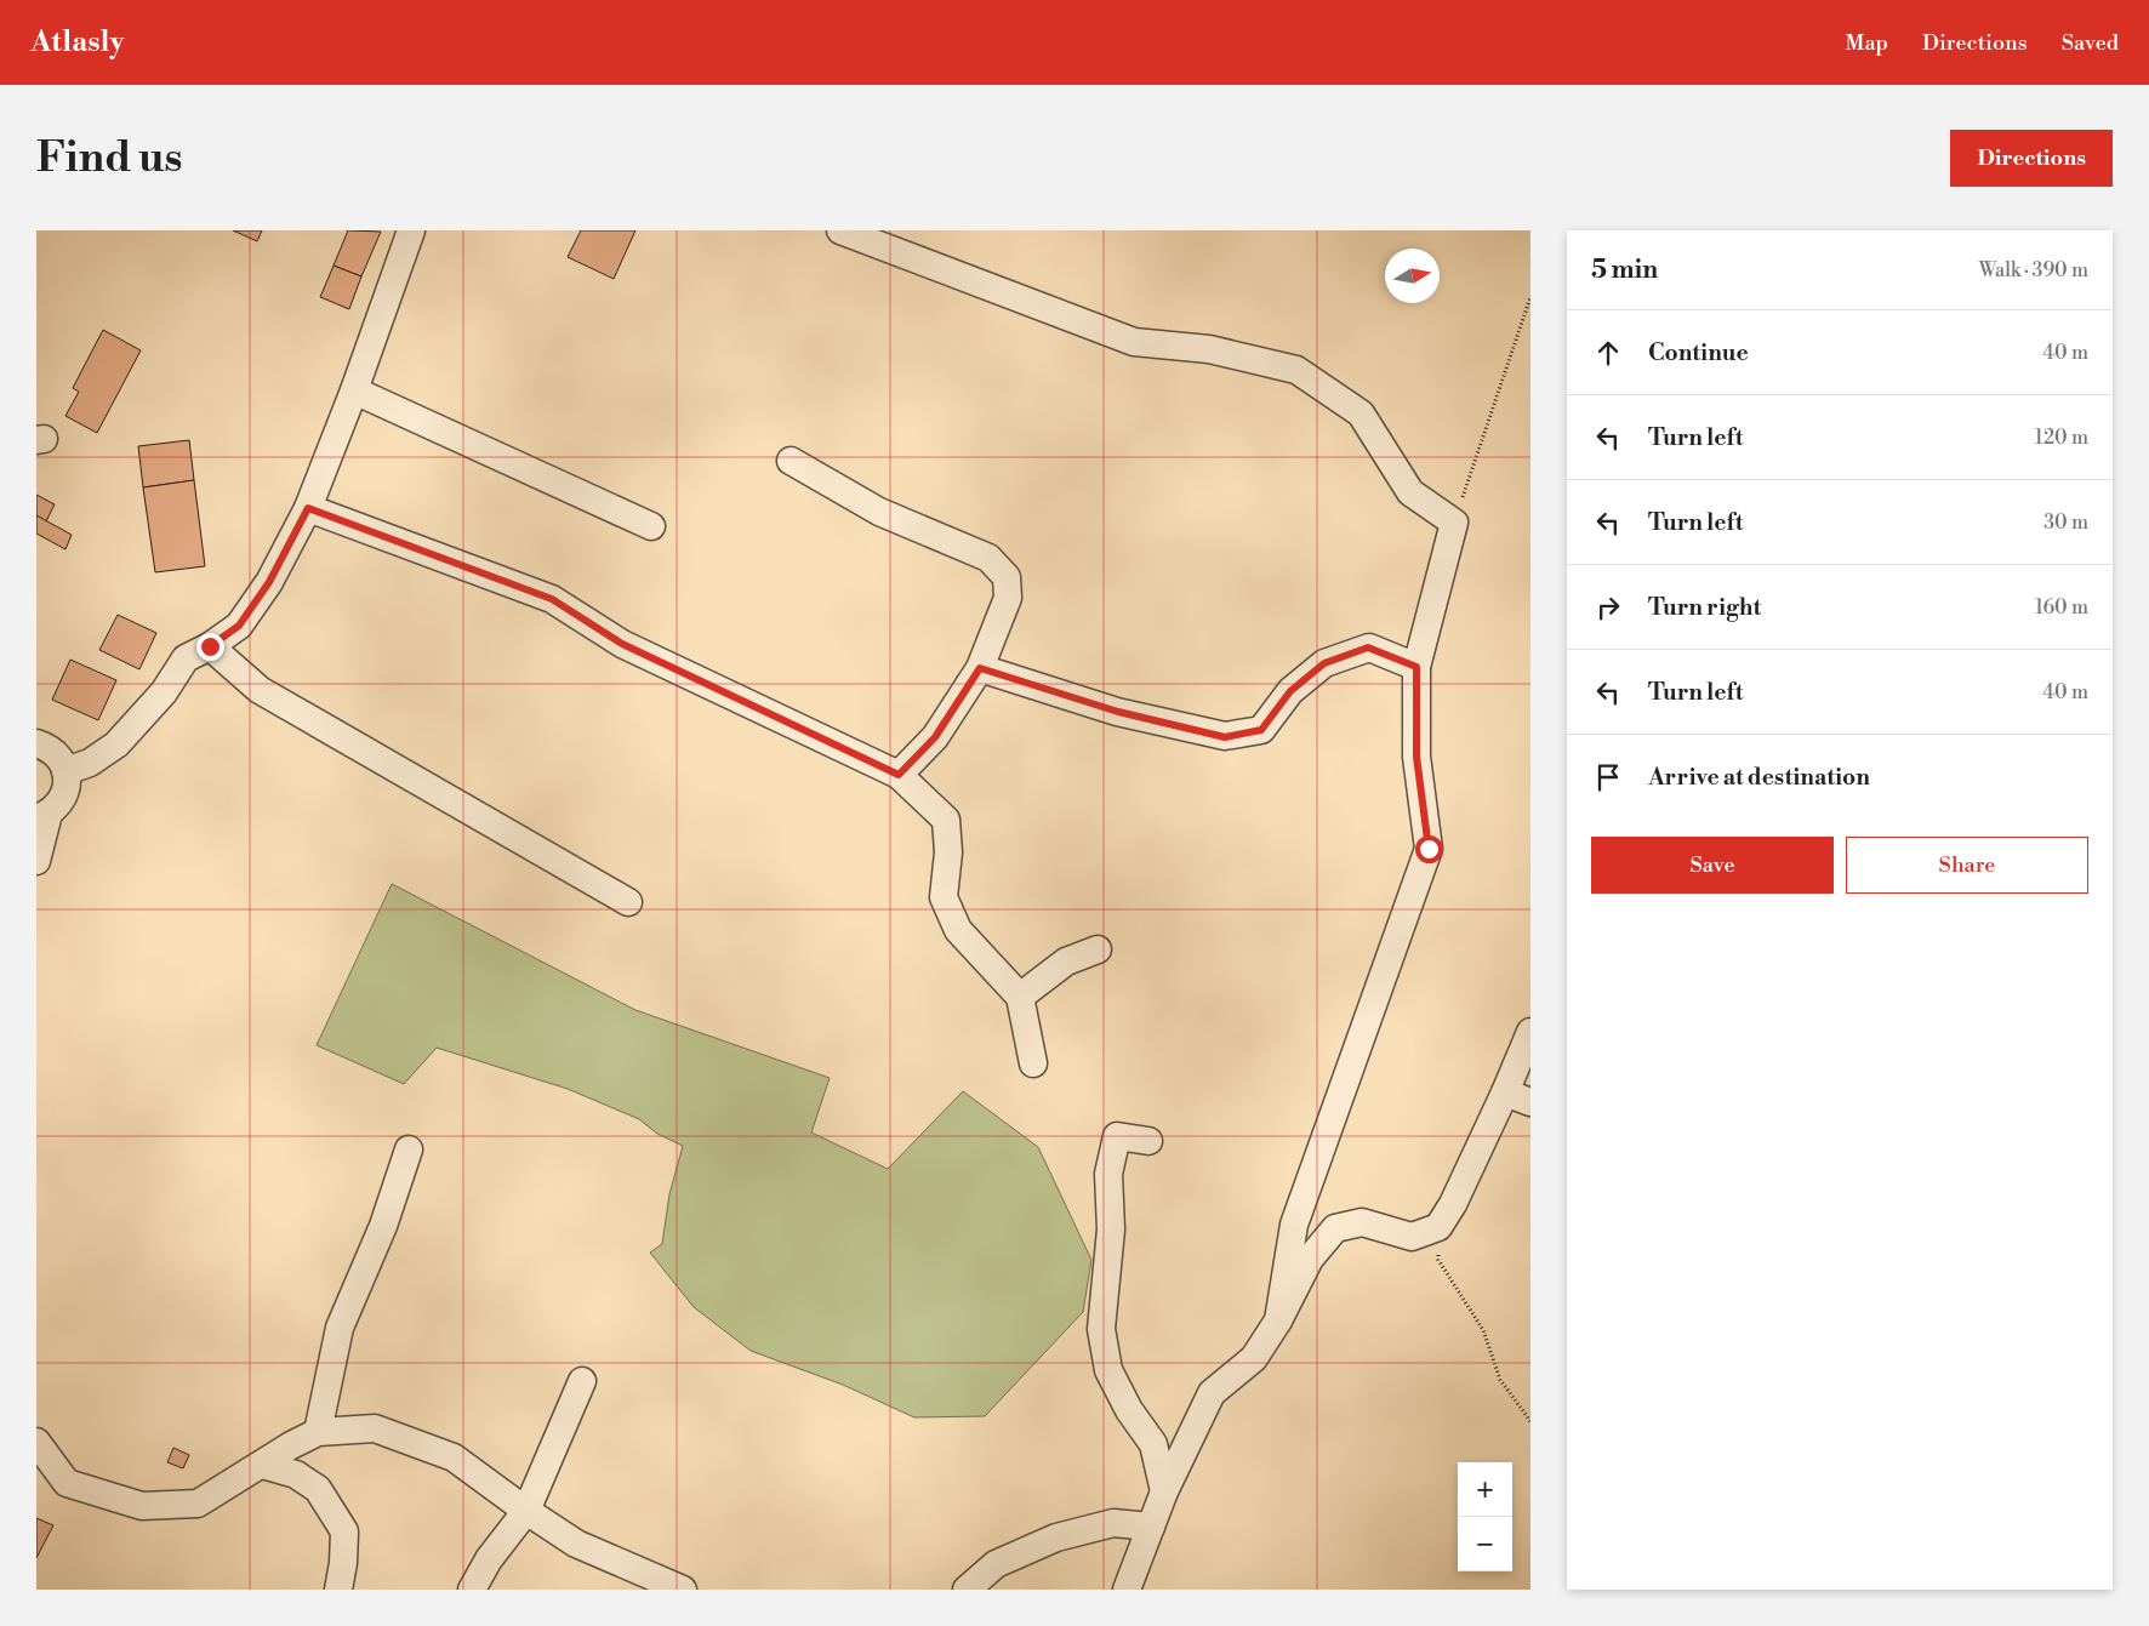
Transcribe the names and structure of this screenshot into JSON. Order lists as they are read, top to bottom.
{
  "north": "right",
  "page": {
    "header": "Atlasly",
    "nav": ["Map", "Directions", "Saved"],
    "buttons": [
      "Directions",
      ["Save", "Share"]
    ],
    "title": "Find us",
    "heading": ["5 min", "Walk · 390 m"],
    "list": [
      ["Continue", "40 m"],
      ["Turn left", "120 m"],
      ["Turn left", "30 m"],
      ["Turn right", "160 m"],
      ["Turn left", "40 m"],
      "Arrive at destination"
    ],
    "map_buttons": ["+", "−"]
  }
}
